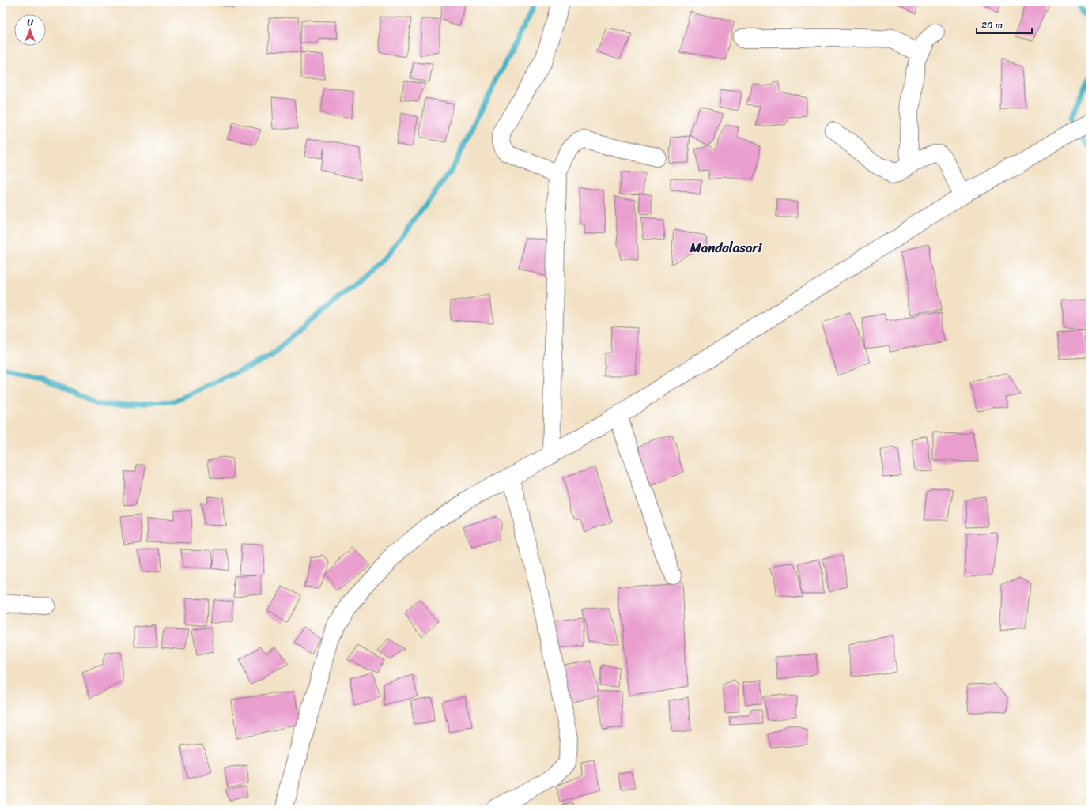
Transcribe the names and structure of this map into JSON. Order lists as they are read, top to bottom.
{
  "districts": ["Mandalasari"],
  "scale_bar": "20 m",
  "north": "top"
}
